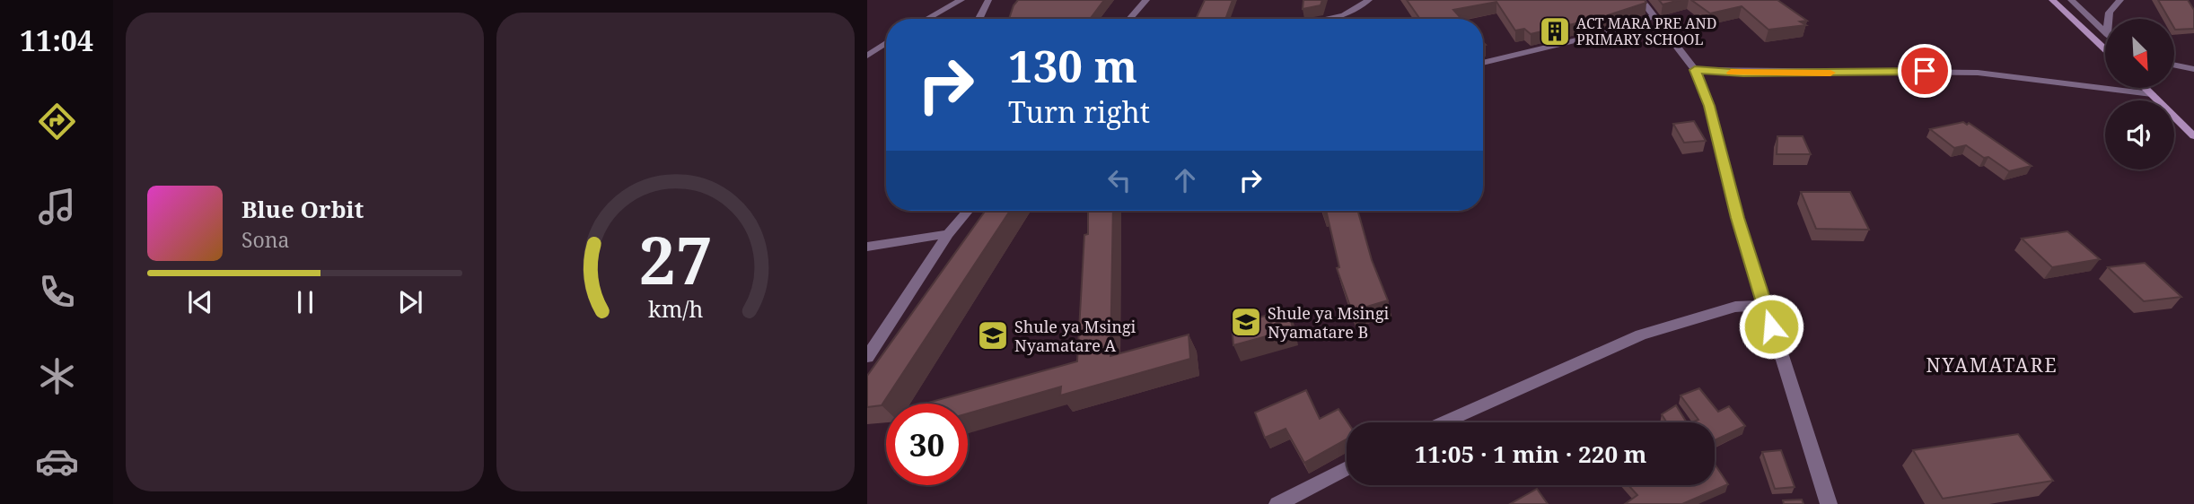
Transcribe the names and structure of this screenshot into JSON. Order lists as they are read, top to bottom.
{
  "districts": ["NYAMATARE"],
  "places": {
    "building": ["ACT MARA PRE AND PRIMARY SCHOOL"],
    "school or university": ["Shule ya Msingi Nyamatare B", "Shule ya Msingi Nyamatare A"]
  },
  "north": "bottom right",
  "page": {
    "tabs": "11:04",
    "turn": ["130 m", "Turn right"],
    "song": ["Blue Orbit", "Sona"],
    "limit": "30",
    "trip": "11:05 · 1 min · 220 m",
    "gauge": ["27", "km/h"]
  }
}
